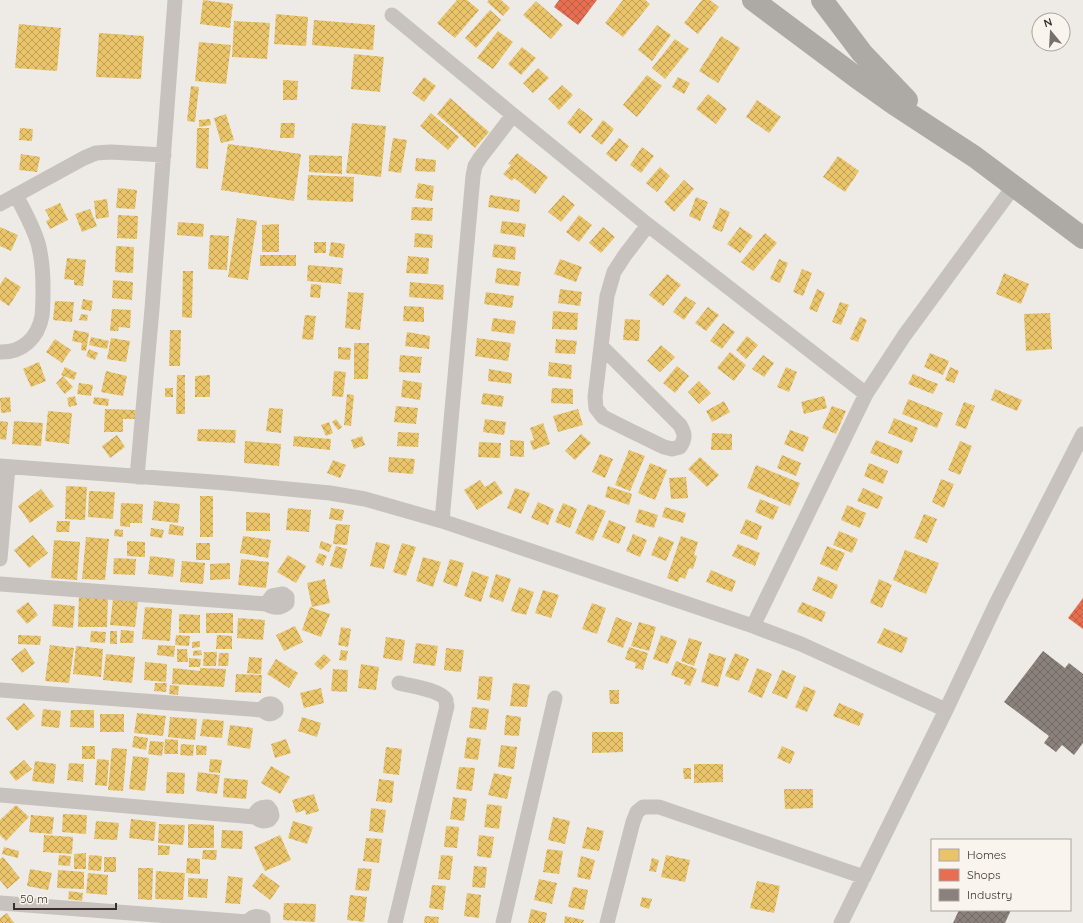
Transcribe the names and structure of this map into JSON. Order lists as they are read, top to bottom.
{
  "legend": ["Homes", "Shops", "Industry"],
  "scale_bar": "50 m",
  "north": "top"
}
